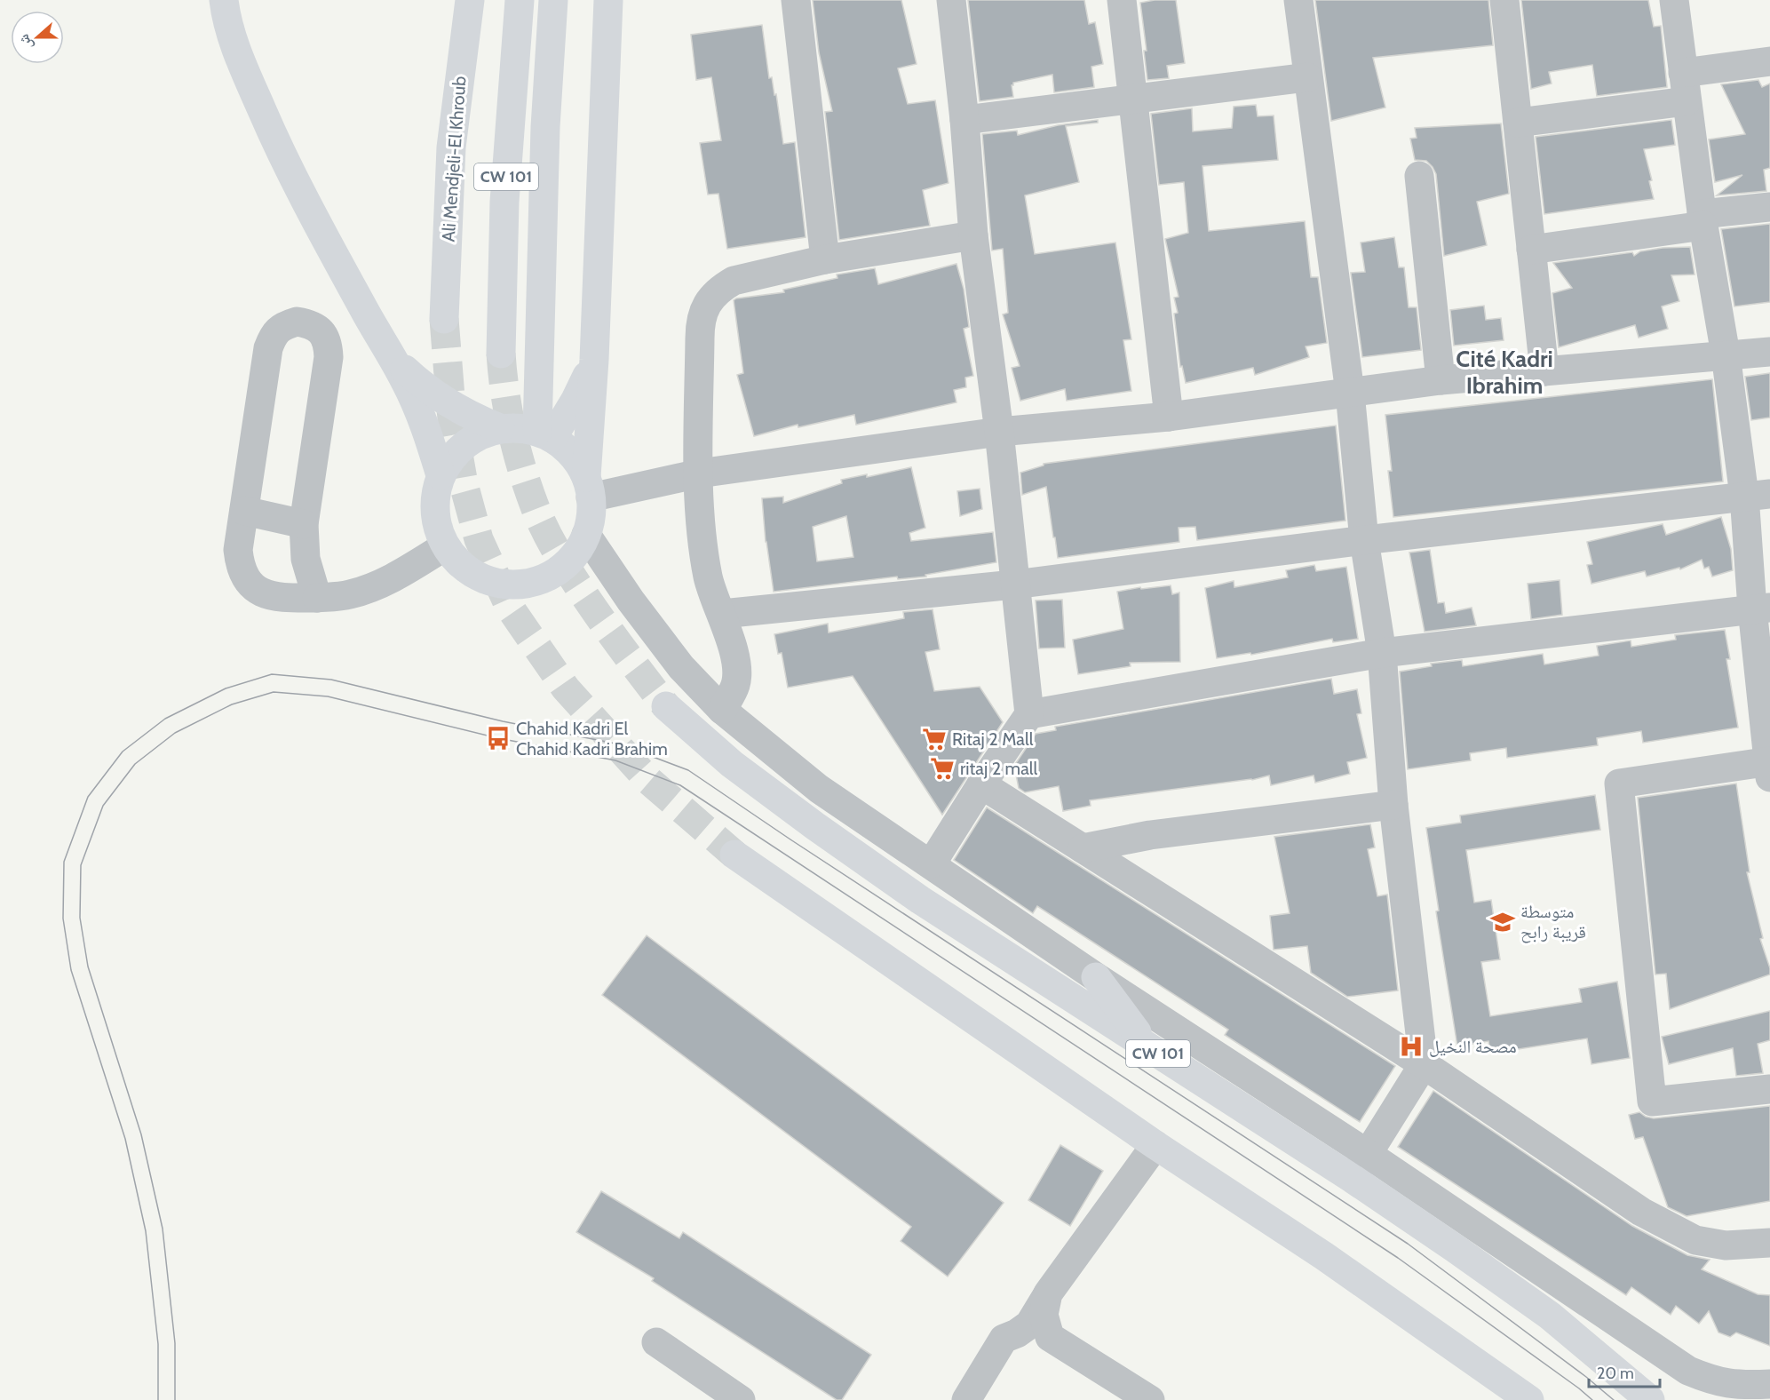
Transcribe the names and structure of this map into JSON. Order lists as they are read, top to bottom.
{
  "streets": {
    "main road": ["Ali Mendjeli-El Khroub", "CW 101"]
  },
  "districts": ["Cité Kadri Ibrahim"],
  "places": {
    "bus stop": ["Chahid Kadri El Chahid Kadri Brahim"],
    "supermarket": ["Ritaj 2 Mall", "ritaj 2 mall"],
    "school or university": ["متوسطة قريبة رابح"],
    "hospital": ["مصحة النخيل"]
  },
  "scale_bar": "20 m",
  "north": "left"
}
